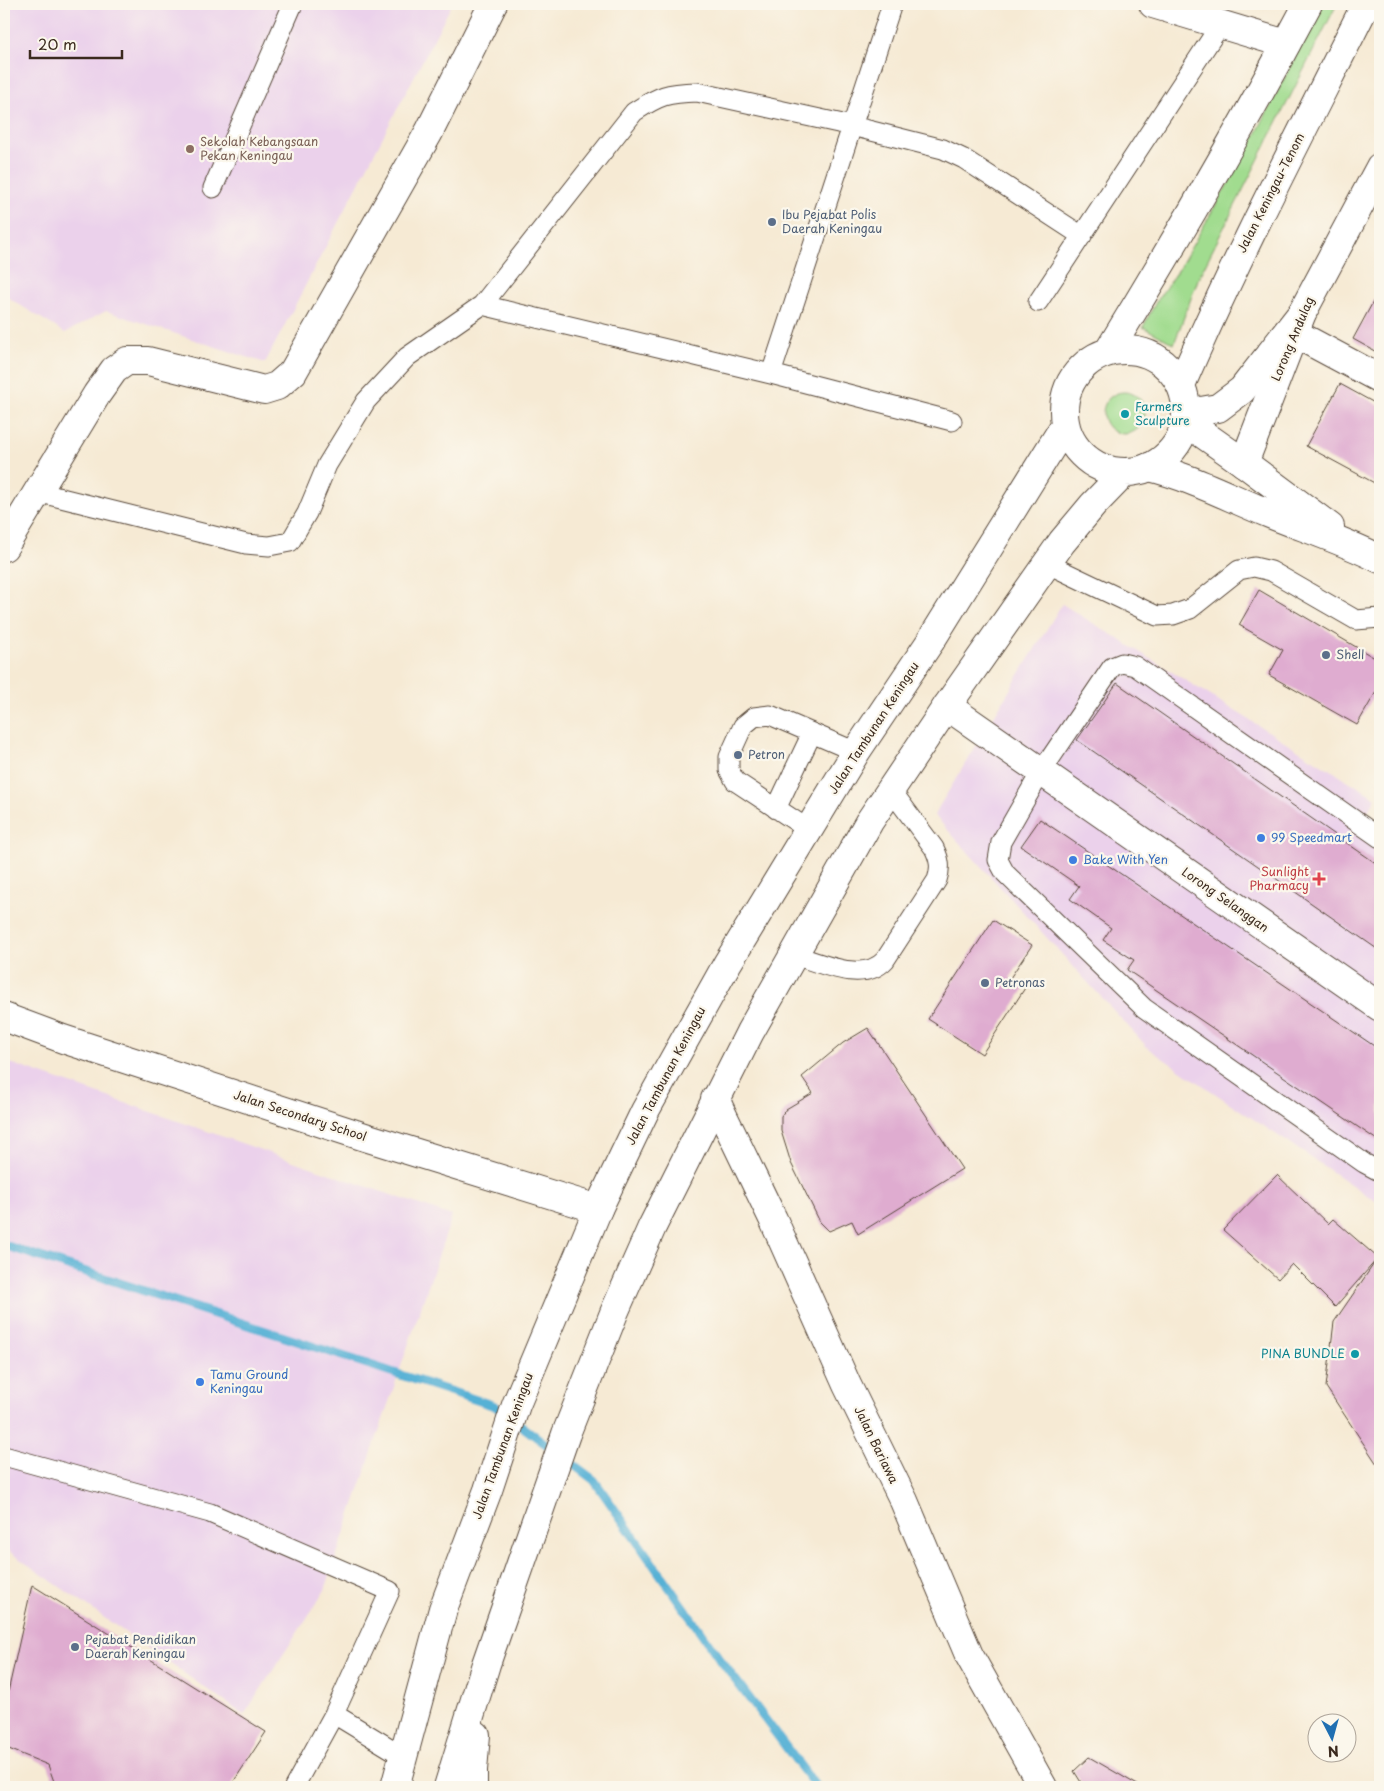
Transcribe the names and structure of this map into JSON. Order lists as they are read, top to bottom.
{
  "streets": {
    "main road": [
      "Jalan Keningau-Tenom",
      "Lorong Andulag",
      "Jalan Tambunan Keningau",
      "Lorong Selanggan",
      "Jalan Secondary School",
      "Jalan Bariawa"
    ]
  },
  "crossings": [
    ["Jalan Keningau-Tenom", "Jalan Tambunan Keningau"],
    ["Jalan Tambunan Keningau", "Jalan Secondary School"]
  ],
  "places": {
    "other": [
      "Sekolah Kebangsaan Pekan Keningau",
      "Ibu Pejabat Polis Daerah Keningau",
      "Farmers Sculpture",
      "Shell",
      "Petron",
      "99 Speedmart",
      "Bake With Yen",
      "Petronas",
      "PINA BUNDLE",
      "Tamu Ground Keningau",
      "Pejabat Pendidikan Daerah Keningau"
    ],
    "health": ["Sunlight Pharmacy"]
  },
  "scale_bar": "20 m",
  "north": "bottom"
}
